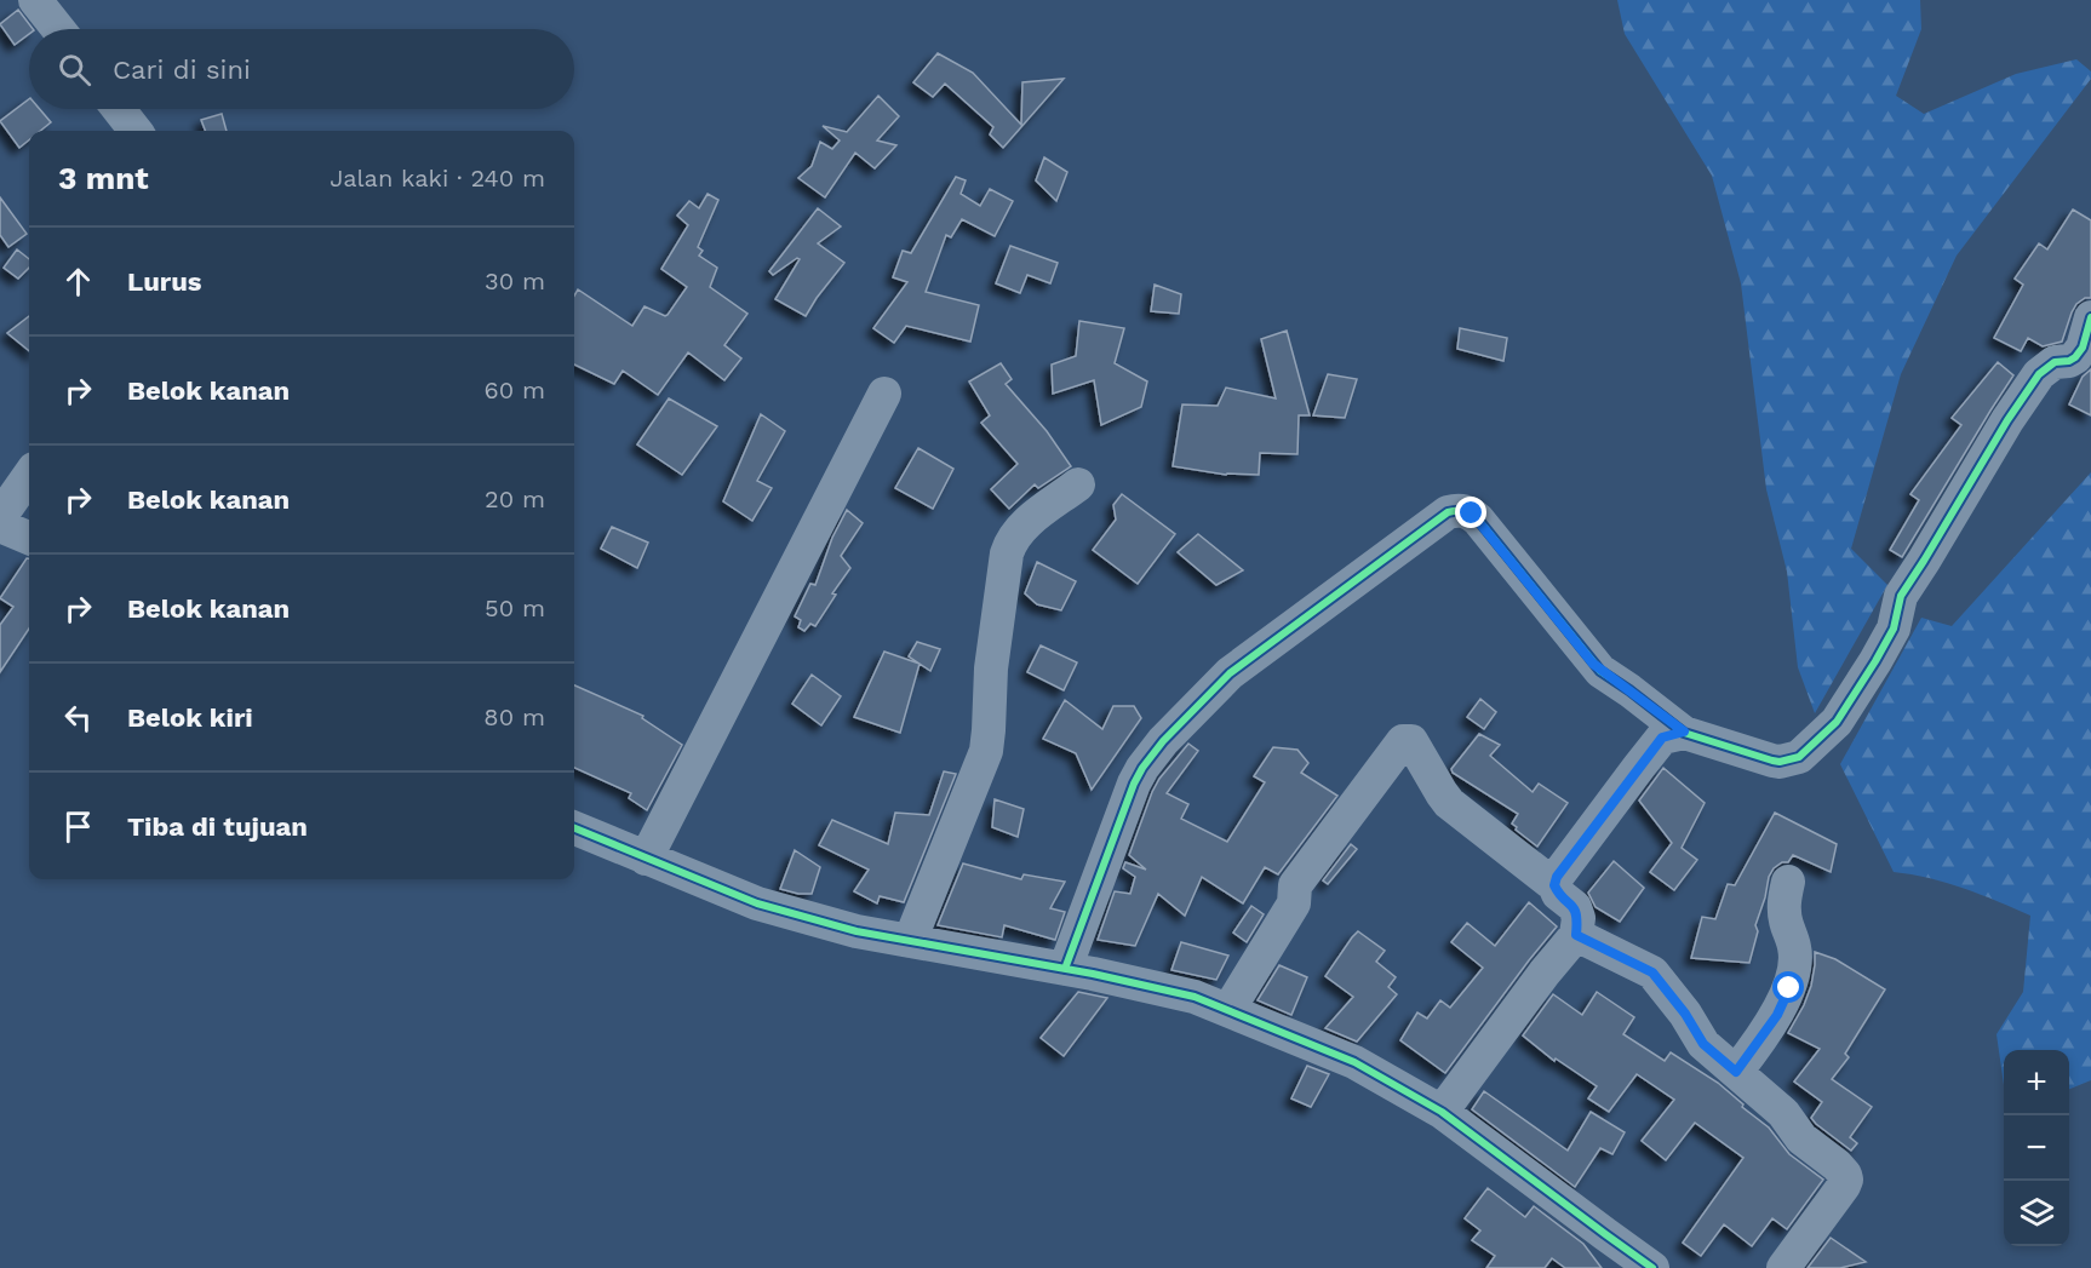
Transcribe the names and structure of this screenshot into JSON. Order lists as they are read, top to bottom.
{
  "page": {
    "search": "Cari di sini",
    "heading": ["3 mnt", "Jalan kaki · 240 m"],
    "list": [
      ["Lurus", "30 m"],
      ["Belok kanan", "60 m"],
      ["Belok kanan", "20 m"],
      ["Belok kanan", "50 m"],
      ["Belok kiri", "80 m"],
      "Tiba di tujuan"
    ],
    "map_buttons": ["+", "−"]
  }
}
